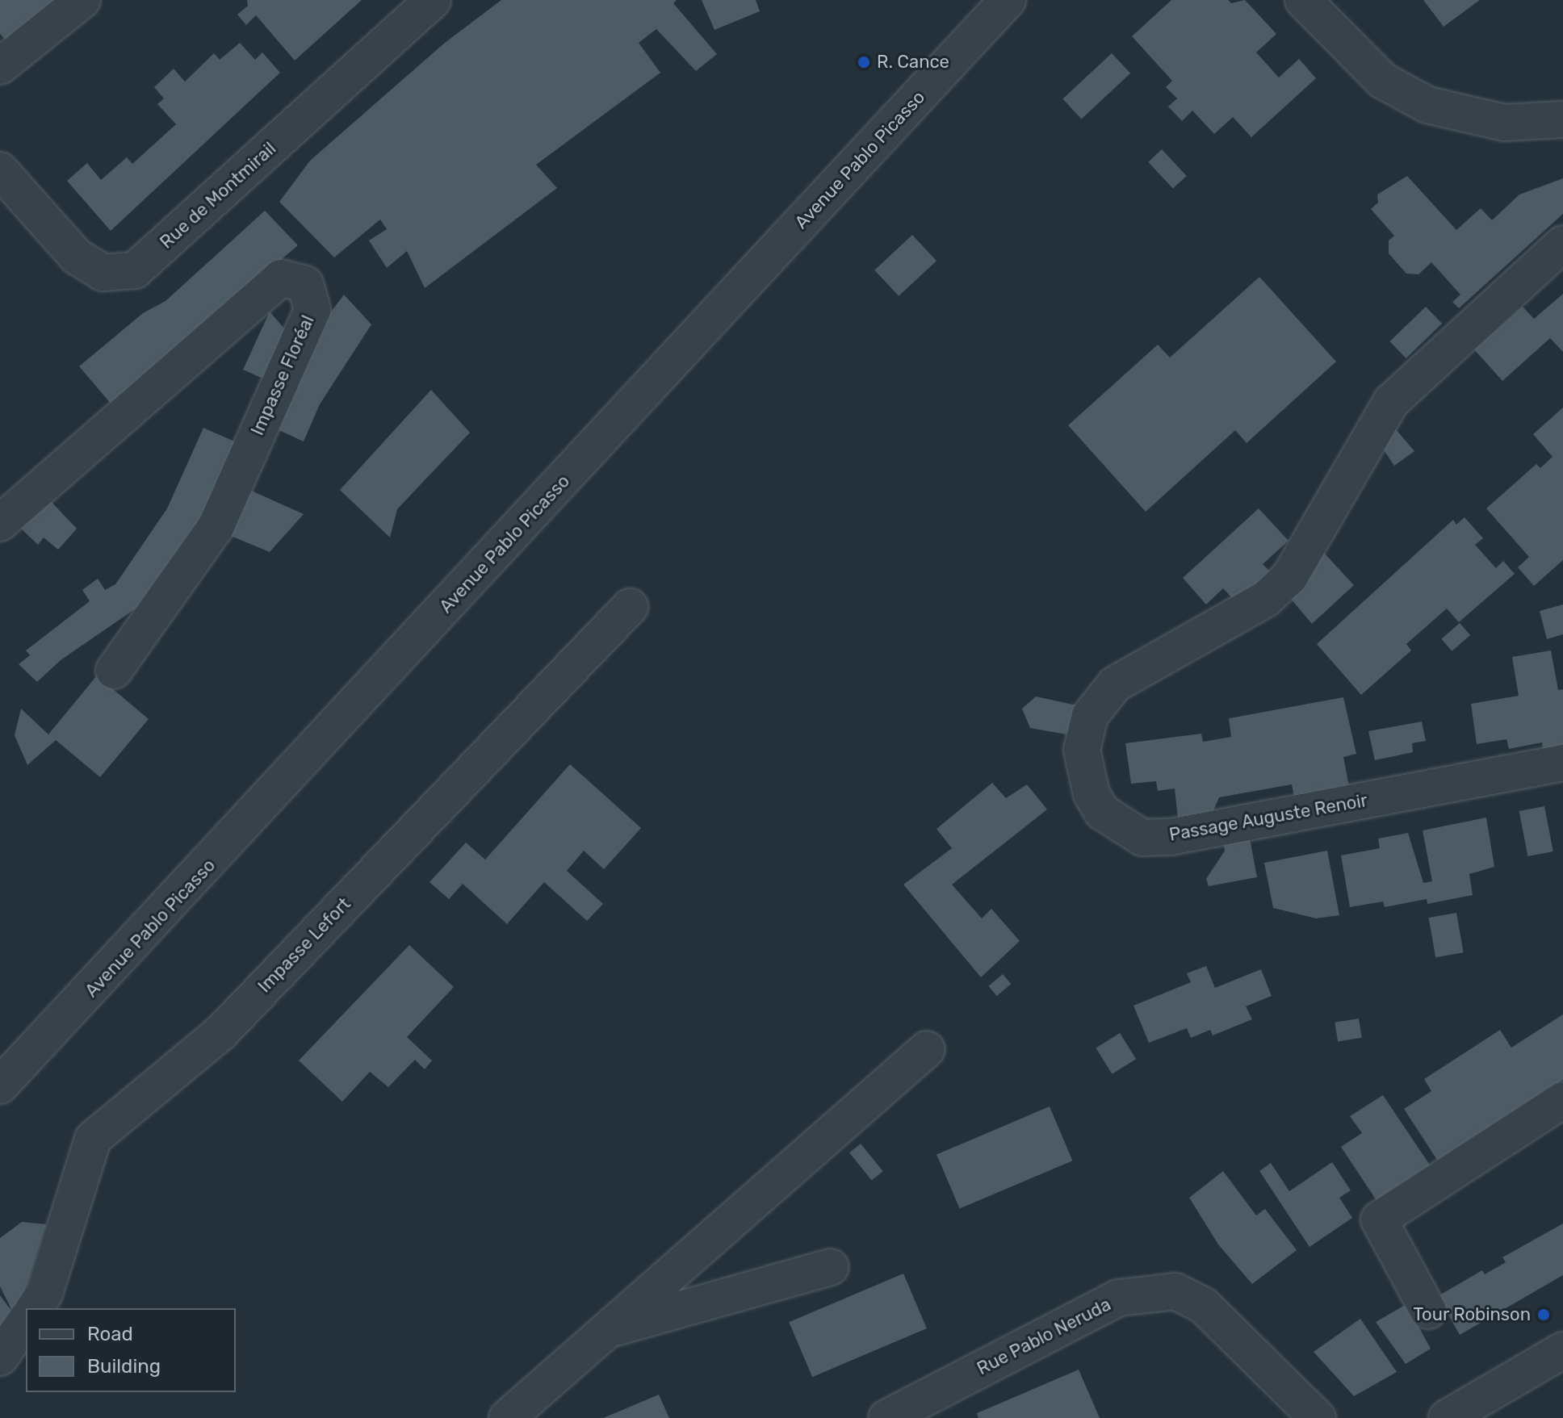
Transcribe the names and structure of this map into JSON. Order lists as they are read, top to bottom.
{
  "streets": {
    "street": [
      "Avenue Pablo Picasso",
      "Rue de Montmirail",
      "Impasse Floréal",
      "Passage Auguste Renoir",
      "Impasse Lefort",
      "Rue Pablo Neruda"
    ]
  },
  "places": ["R. Cance", "Tour Robinson"],
  "legend": ["Road", "Building"]
}
